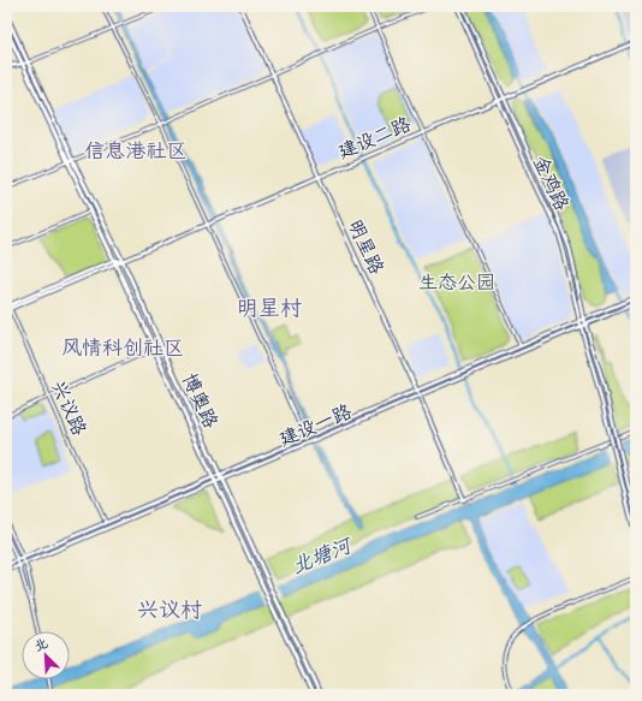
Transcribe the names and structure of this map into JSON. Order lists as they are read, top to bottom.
{
  "streets": {
    "main road": [
      "建设二路",
      "金鸡路",
      "明星路",
      "博奥路",
      "兴议路",
      "建设一路"
    ]
  },
  "crossings": [
    ["建设二路", "金鸡路"],
    ["建设二路", "明星路"],
    ["建设二路", "博奥路"],
    ["金鸡路", "建设一路"],
    ["明星路", "建设一路"],
    ["博奥路", "建设一路"],
    ["兴议路", "建设一路"]
  ],
  "districts": [
    "信息港社区",
    "明星村",
    "风情科创社区",
    "兴议村"
  ],
  "water": ["北塘河"],
  "parks": ["生态公园"],
  "north": "top left"
}
